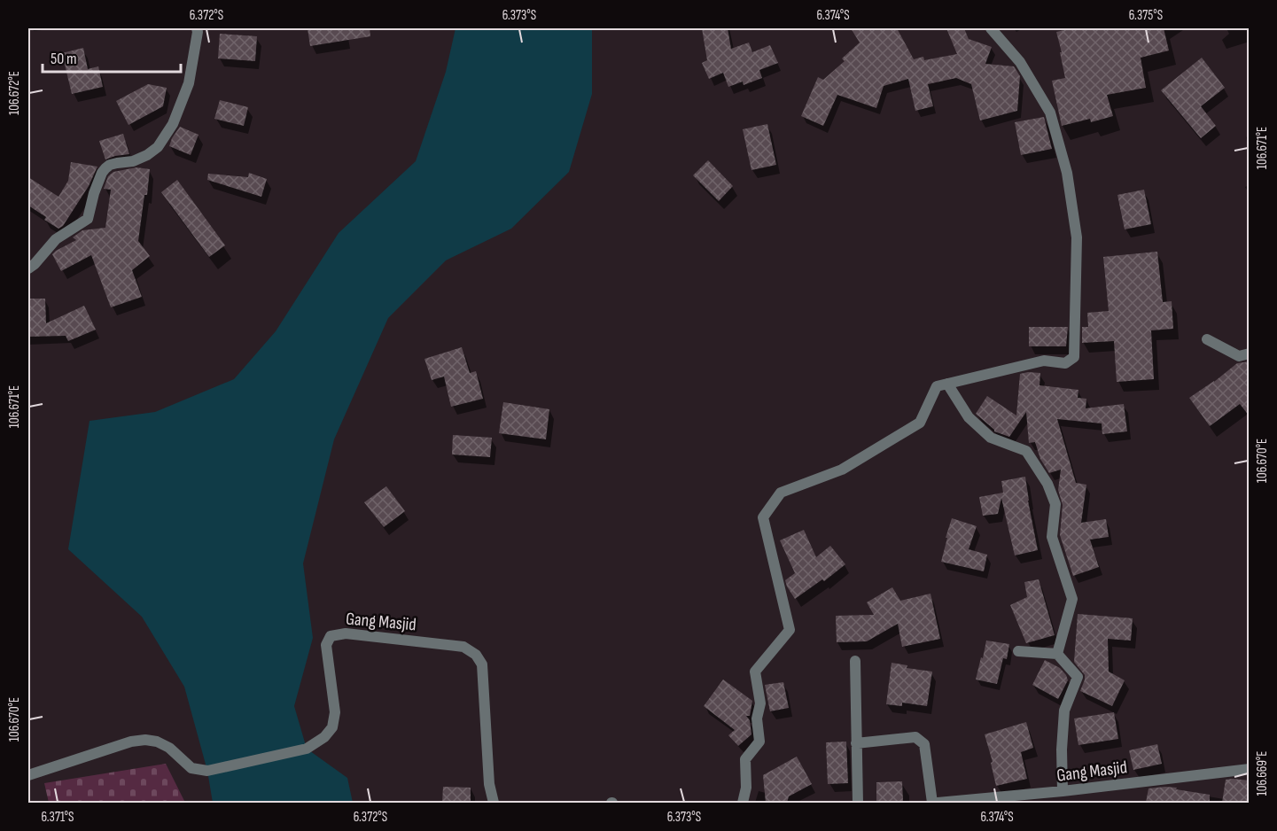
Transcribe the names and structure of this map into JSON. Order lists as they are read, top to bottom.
{
  "streets": {
    "street": ["Gang Masjid"]
  },
  "scale_bar": "50 m",
  "coordinates": [
    "6.372°S",
    "6.373°S",
    "6.374°S",
    "6.375°S",
    "106.672°E",
    "106.671°E",
    "106.670°E",
    "106.669°E",
    "6.371°S"
  ]
}
